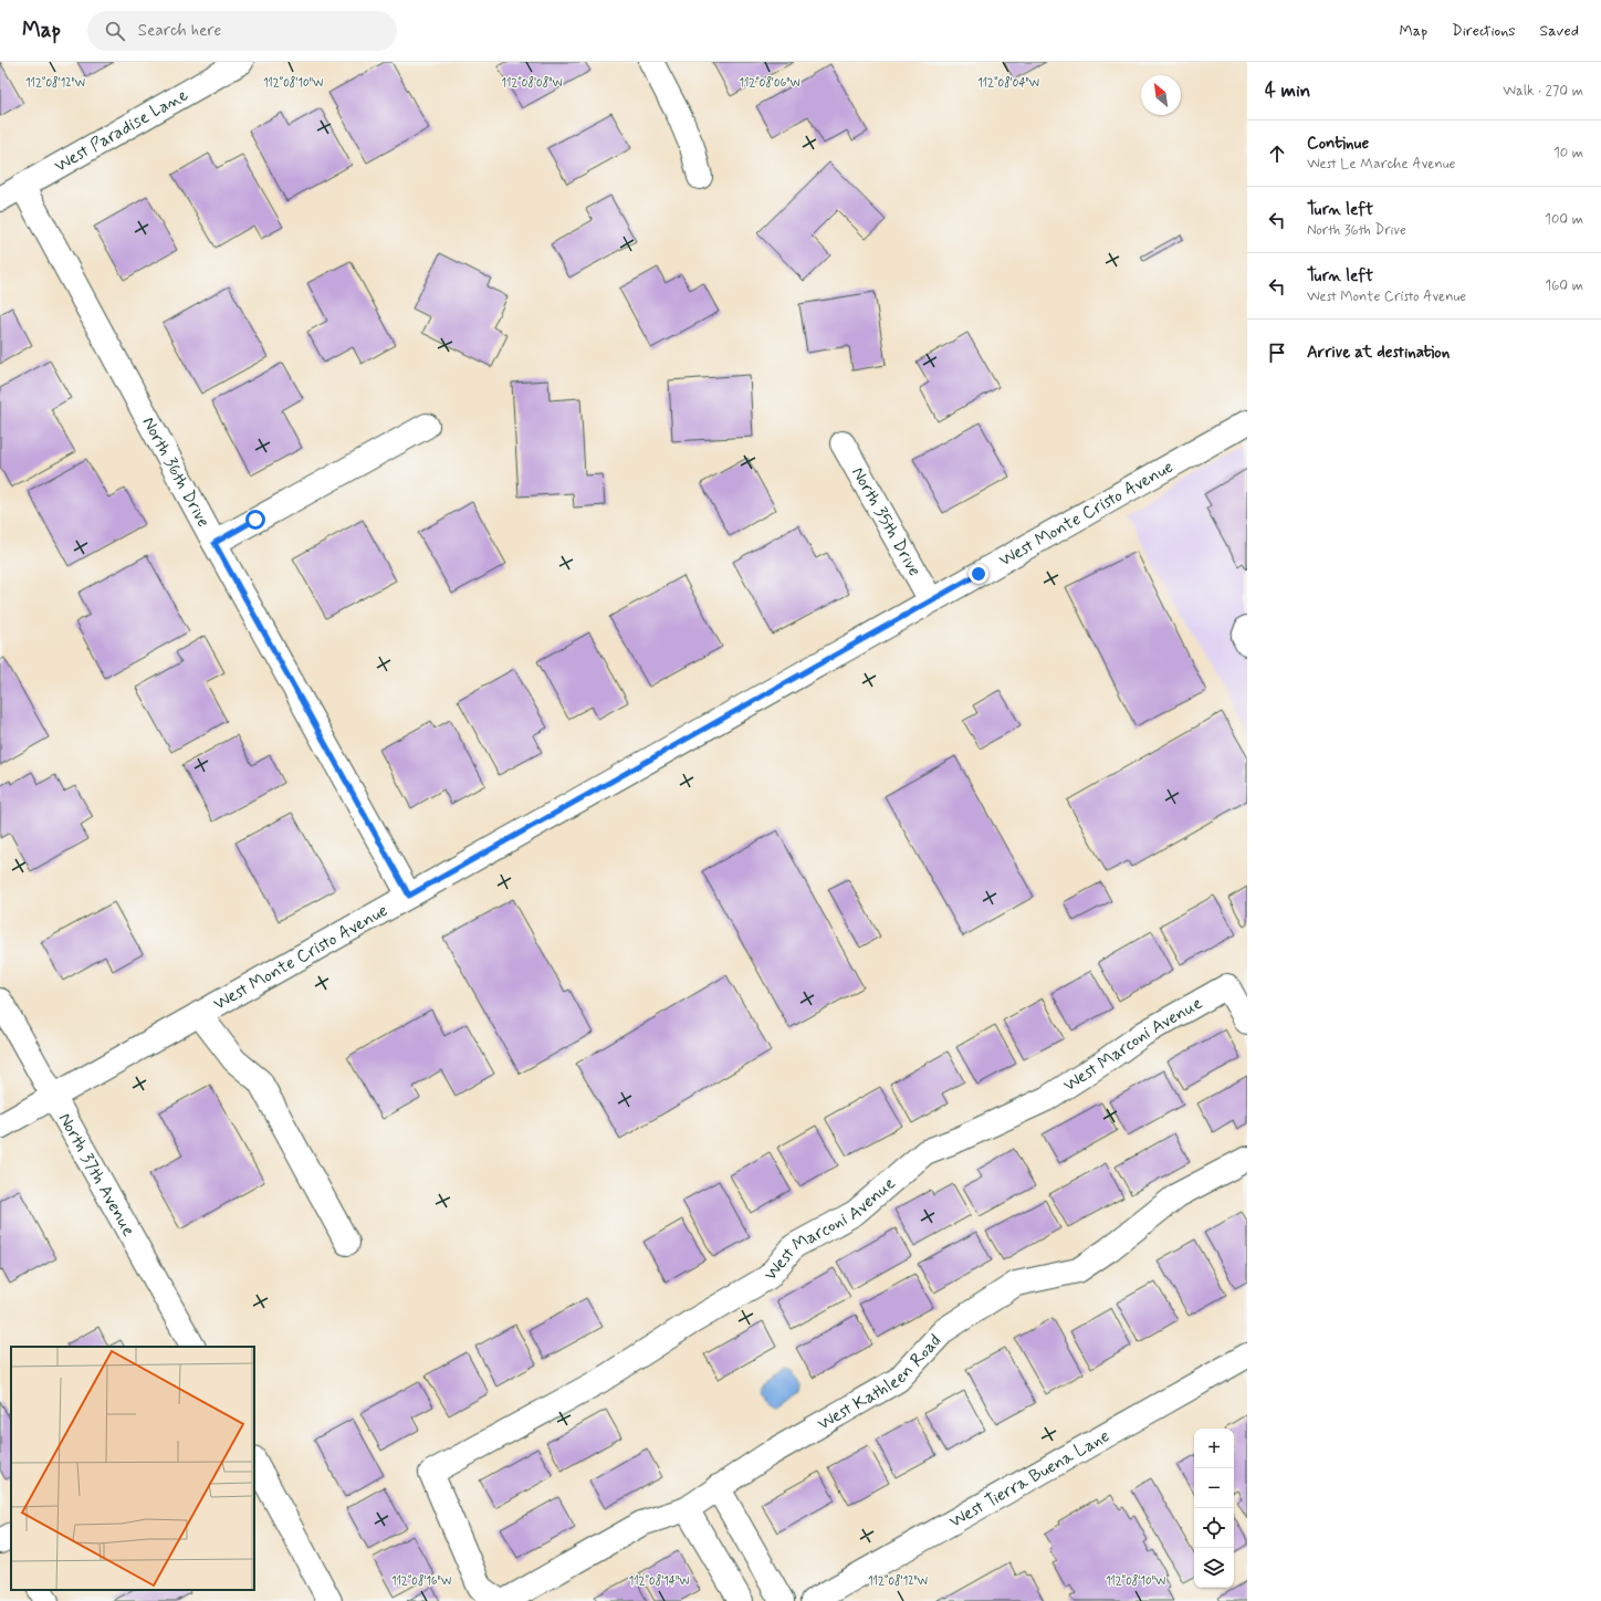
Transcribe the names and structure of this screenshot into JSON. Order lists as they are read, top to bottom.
{
  "streets": {
    "street": [
      "West Paradise Lane",
      "North 36th Drive",
      "West Monte Cristo Avenue",
      "North 35th Drive",
      "West Marconi Avenue",
      "North 37th Avenue",
      "West Kathleen Road",
      "West Tierra Buena Lane"
    ]
  },
  "crossings": [
    ["West Paradise Lane", "North 36th Drive"],
    ["North 36th Drive", "West Monte Cristo Avenue"],
    ["West Monte Cristo Avenue", "North 35th Drive"],
    ["West Monte Cristo Avenue", "North 37th Avenue"]
  ],
  "north": "top left",
  "page": {
    "header": "Map",
    "search": "Search here",
    "nav": ["Map", "Directions", "Saved"],
    "heading": ["4 min", "Walk · 270 m"],
    "list": [
      ["Continue", "West Le Marche Avenue", "10 m"],
      ["Turn left", "North 36th Drive", "100 m"],
      ["Turn left", "West Monte Cristo Avenue", "160 m"],
      "Arrive at destination"
    ],
    "map_buttons": ["+", "−"]
  },
  "coordinates": [
    "112°08'12\"W",
    "112°08'10\"W",
    "112°08'08\"W",
    "112°08'06\"W",
    "112°08'04\"W",
    "112°08'16\"W",
    "112°08'14\"W"
  ]
}
